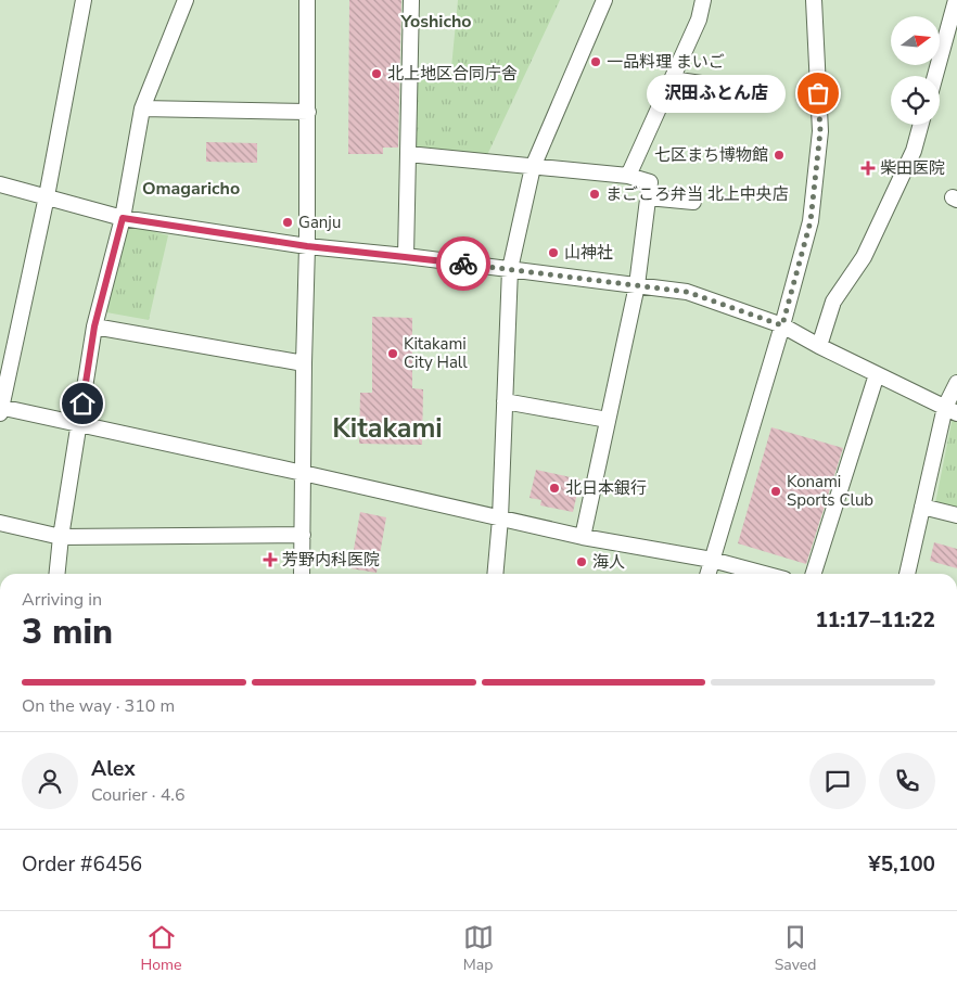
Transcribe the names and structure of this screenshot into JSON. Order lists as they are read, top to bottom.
{
  "districts": ["Yoshicho", "Omagaricho", "Kitakami"],
  "places": {
    "other": [
      "一品料理 まいご",
      "北上地区合同庁舎",
      "沢田ふとん店",
      "七区まち博物館",
      "まごころ弁当 北上中央店",
      "Ganju",
      "山神社",
      "Kitakami City Hall",
      "北日本銀行",
      "Konami Sports Club",
      "海人"
    ],
    "health": ["柴田医院", "芳野内科医院"]
  },
  "north": "right",
  "page": {
    "bubble": "沢田ふとん店",
    "heading": ["3 min", "Arriving in", "11:17–11:22"],
    "panel": [
      "Alex",
      "Courier · 4.6",
      "Order #6456",
      "¥5,100"
    ],
    "bar": "On the way · 310 m",
    "tabs": ["Home", "Map", "Saved"]
  }
}
